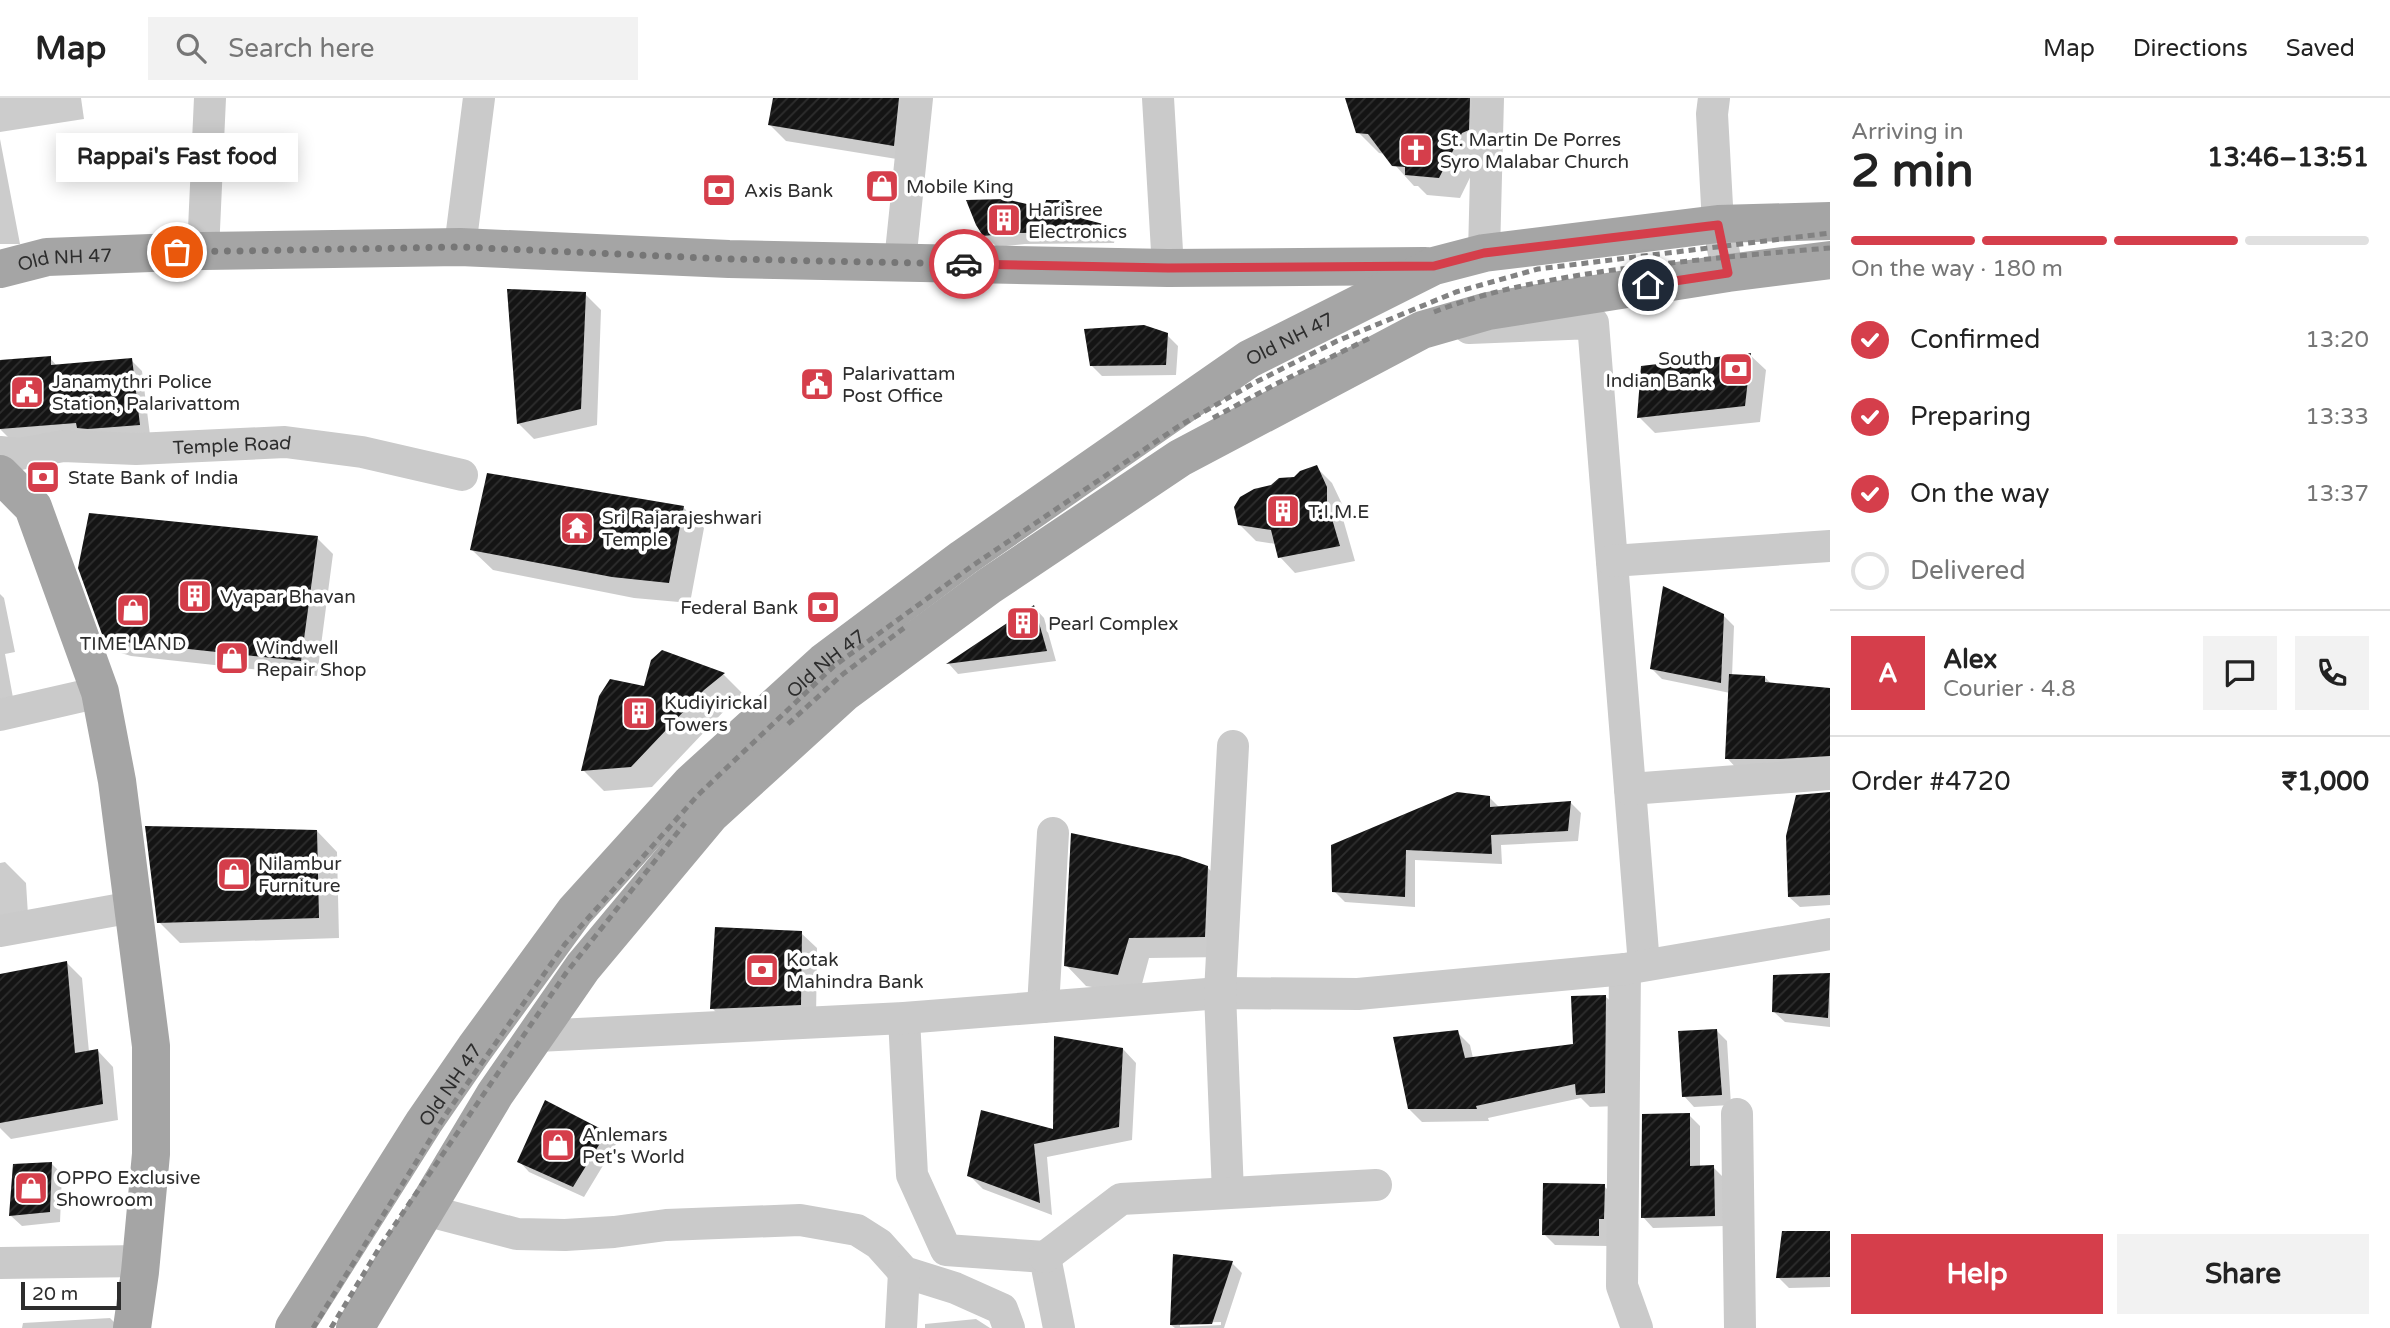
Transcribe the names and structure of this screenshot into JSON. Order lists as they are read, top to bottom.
{
  "streets": {
    "main road": ["Old NH 47"],
    "street": ["Temple Road"]
  },
  "places": {
    "church": ["St. Martin De Porres Syro Malabar Church"],
    "shop": [
      "Mobile King",
      "TIME LAND",
      "Windwell Repair Shop",
      "Nilambur Furniture",
      "Anlemars Pet's World",
      "OPPO Exclusive Showroom"
    ],
    "bank": [
      "Axis Bank",
      "South Indian Bank",
      "State Bank of India",
      "Federal Bank",
      "Kotak Mahindra Bank"
    ],
    "building": [
      "Harisree Electronics",
      "T.I.M.E",
      "Vyapar Bhavan",
      "Pearl Complex",
      "Kudiyirickal Towers"
    ],
    "other": ["Rappai's Fast food"],
    "public building": ["Palarivattam Post Office", "Janamythri Police Station, Palarivattom"],
    "temple": ["Sri Rajarajeshwari Temple"]
  },
  "scale_bar": "20 m",
  "page": {
    "header": "Map",
    "search": "Search here",
    "nav": ["Map", "Directions", "Saved"],
    "heading": ["2 min", "Arriving in", "13:46–13:51"],
    "panel": [
      "Alex",
      "Courier · 4.8",
      "Order #4720",
      "₹1,000"
    ],
    "bubble": "Rappai's Fast food",
    "bar": "On the way · 180 m",
    "list": [
      ["Confirmed", "13:20"],
      ["Preparing", "13:33"],
      ["On the way", "13:37"],
      "Delivered"
    ],
    "round": "A",
    "buttons": ["Help", "Share"],
    "scale": "20 m"
  }
}
